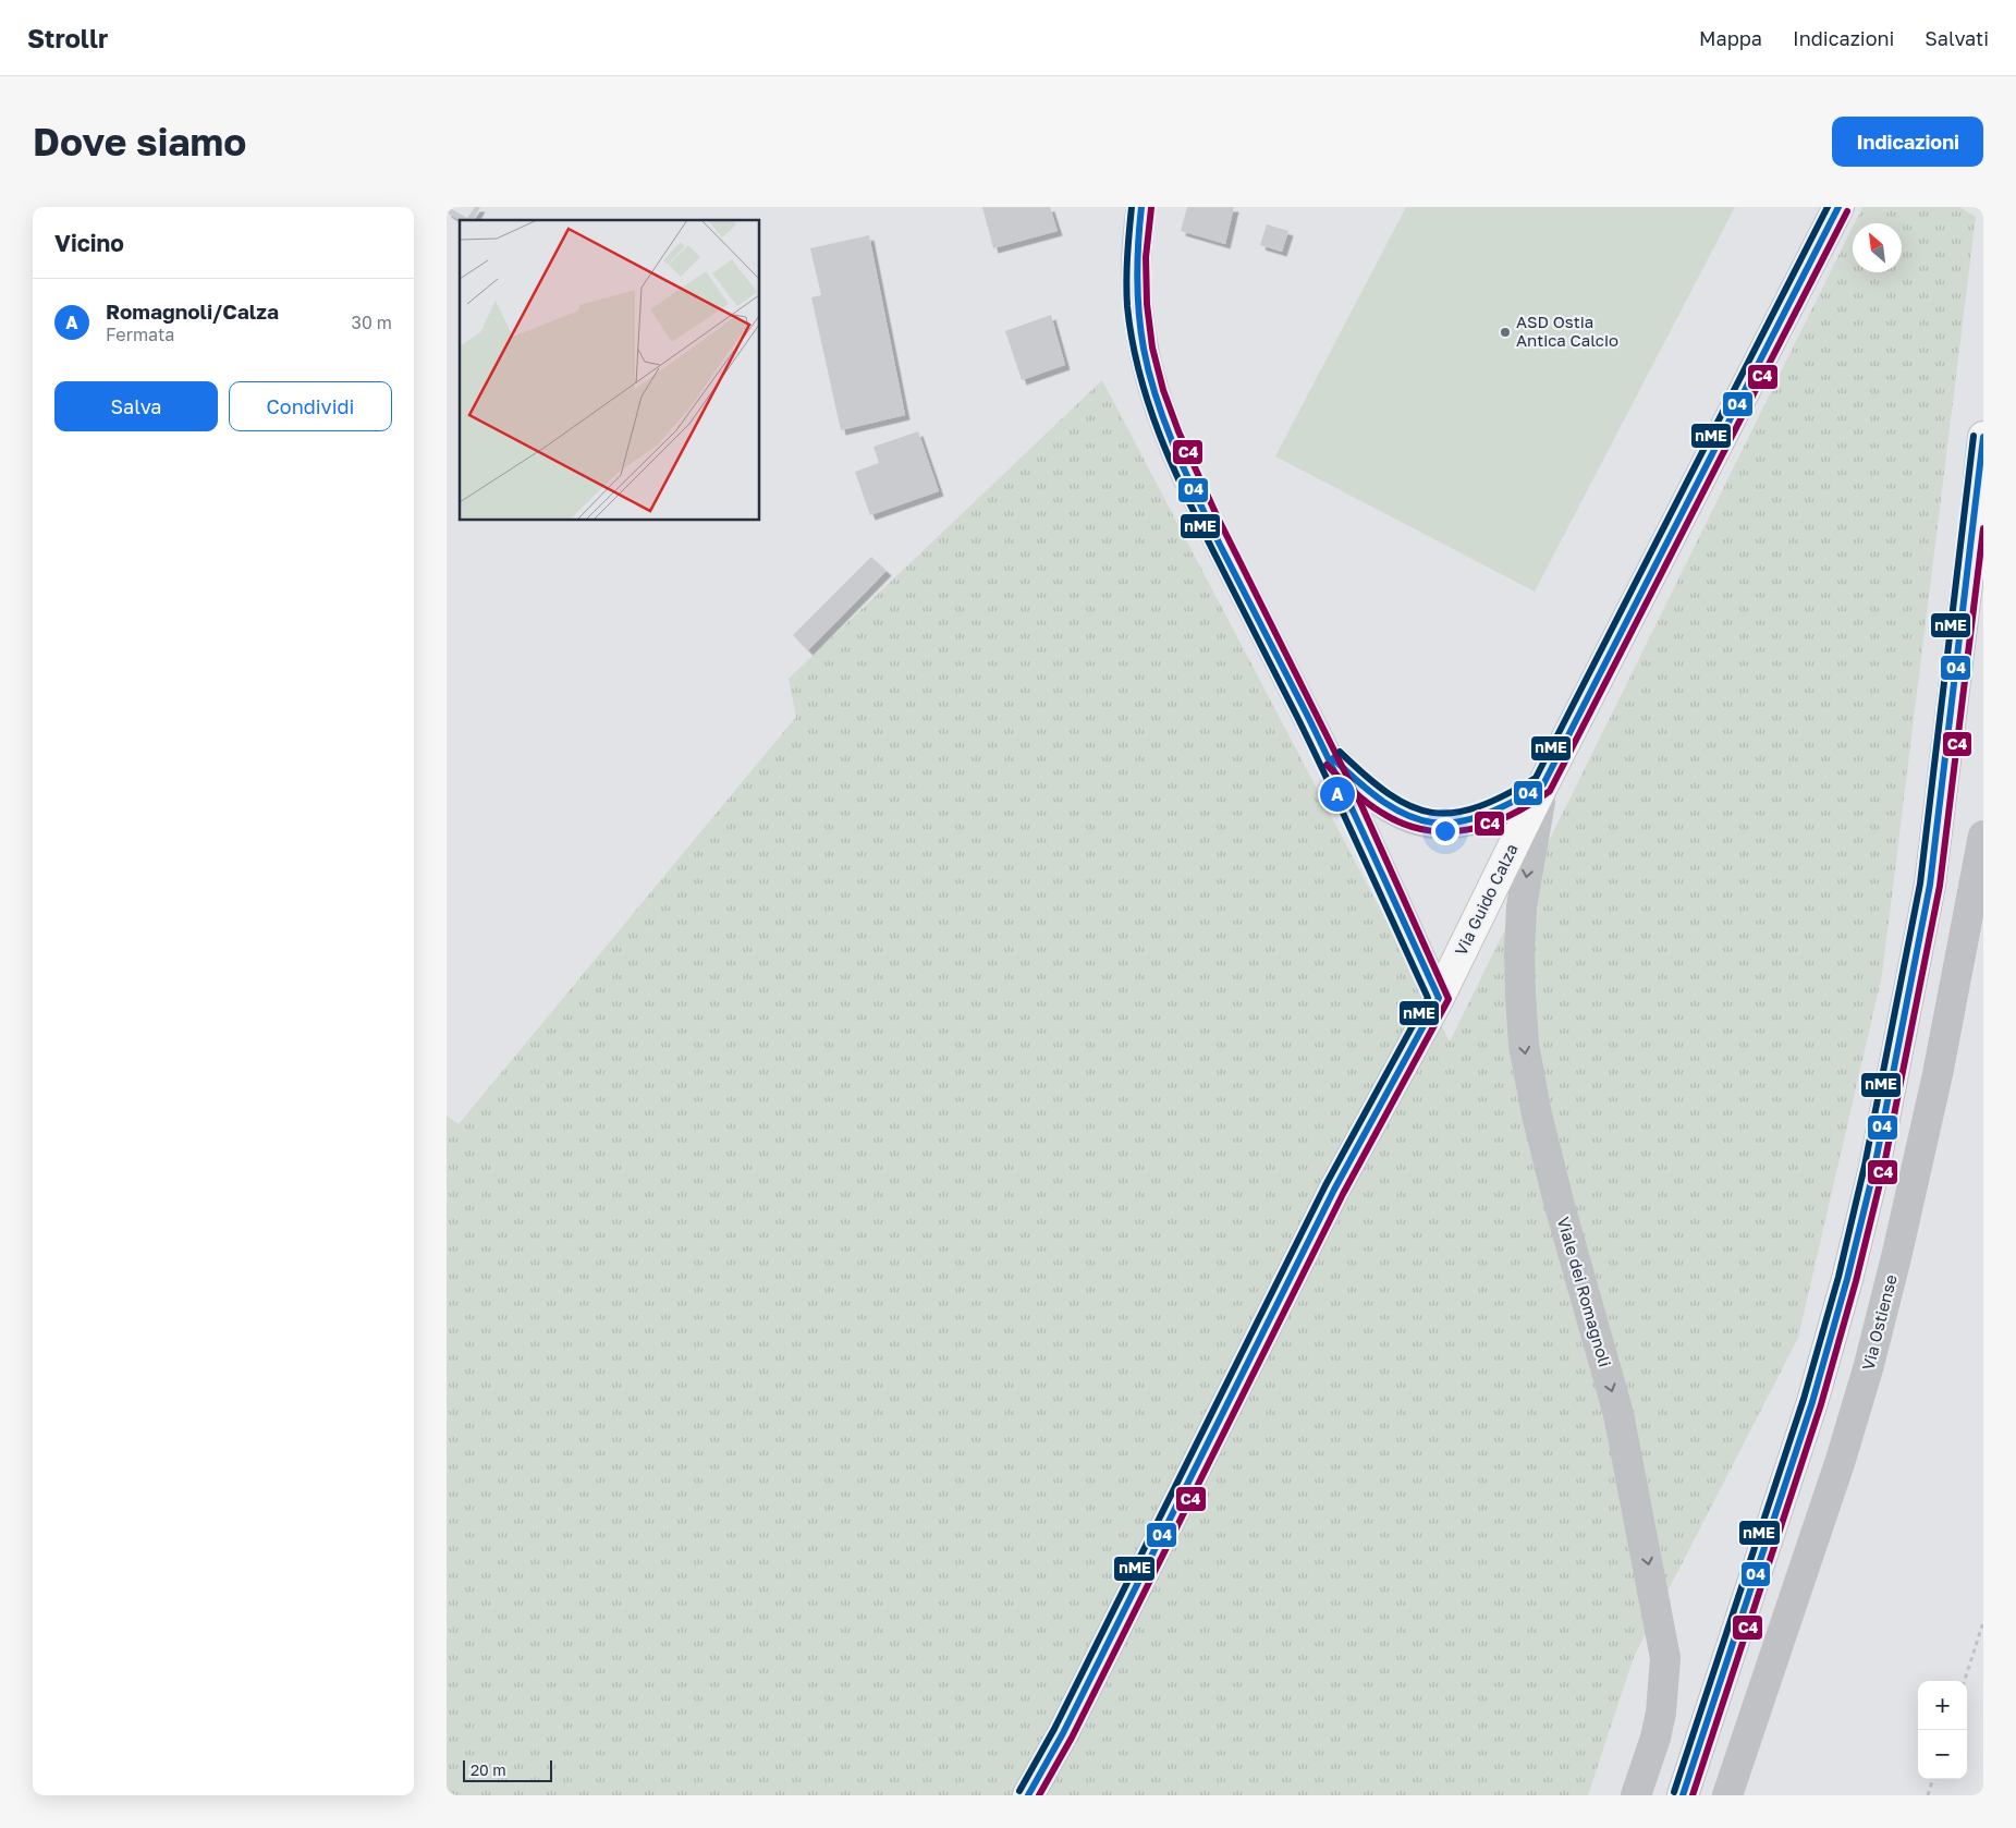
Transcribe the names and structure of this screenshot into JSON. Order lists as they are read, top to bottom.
{
  "streets": {
    "main road": ["Via Guido Calza"],
    "street": ["Viale dei Romagnoli", "Via Ostiense"]
  },
  "crossings": [
    ["Via Guido Calza", "Viale dei Romagnoli"]
  ],
  "one_way": ["Viale dei Romagnoli"],
  "places": ["ASD Ostia Antica Calcio"],
  "lines": ["transit line 04", "transit line nME", "transit line C4"],
  "scale_bar": "20 m",
  "north": "top left",
  "page": {
    "header": "Strollr",
    "nav": ["Mappa", "Indicazioni", "Salvati"],
    "buttons": [
      "Indicazioni",
      ["Salva", "Condividi"]
    ],
    "title": "Dove siamo",
    "heading": "Vicino",
    "list": [
      {
        "mark": "A",
        "name": "Romagnoli/Calza",
        "note": "Fermata",
        "value": "30 m"
      }
    ],
    "pins": "A",
    "map_buttons": ["+", "−"],
    "scale": "20 m"
  }
}
